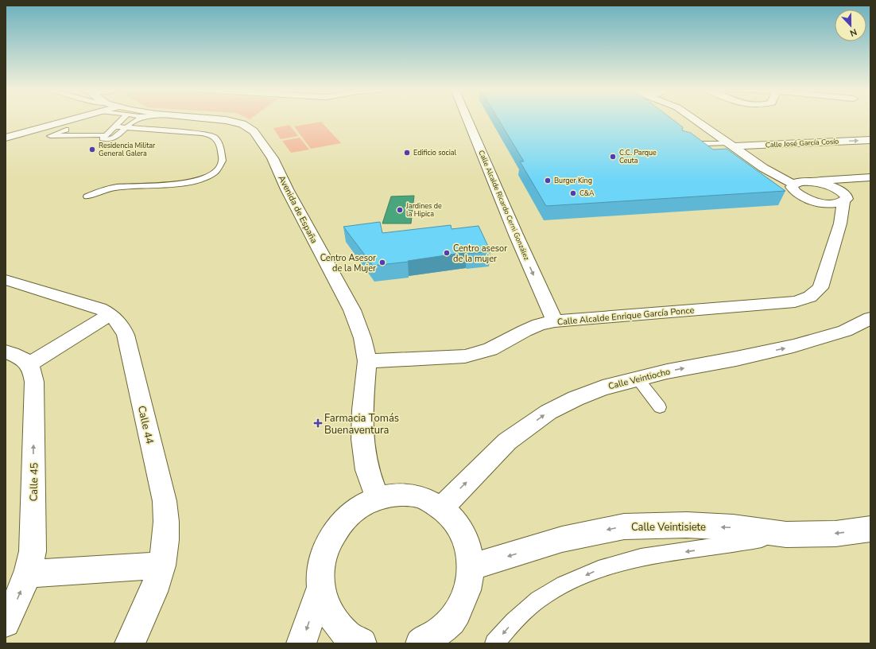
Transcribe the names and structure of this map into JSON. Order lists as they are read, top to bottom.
{
  "streets": {
    "main road": [
      "Calle José García Cosío",
      "Calle Alcalde Ricardo Cerni González",
      "Avenida de España",
      "Calle Alcalde Enrique García Ponce",
      "Calle Veintiocho",
      "Calle 44",
      "Calle 45",
      "Calle Veintisiete"
    ]
  },
  "crossings": [
    ["Calle Alcalde Ricardo Cerni González", "Calle Alcalde Enrique García Ponce"],
    ["Avenida de España", "Calle Alcalde Enrique García Ponce"]
  ],
  "one_way": [
    "Calle Alcalde Ricardo Cerni González",
    "Calle Veintiocho",
    "Calle 45",
    "Calle Veintisiete"
  ],
  "places": {
    "other": [
      "Residencia Militar General Galera",
      "Edificio social",
      "C.C. Parque Ceuta",
      "Burger King",
      "C&A",
      "Jardines de la Hipica",
      "Centro asesor de la mujer",
      "Centro Asesor de la Mujer"
    ],
    "health": ["Farmacia Tomás Buenaventura"]
  },
  "north": "bottom"
}
